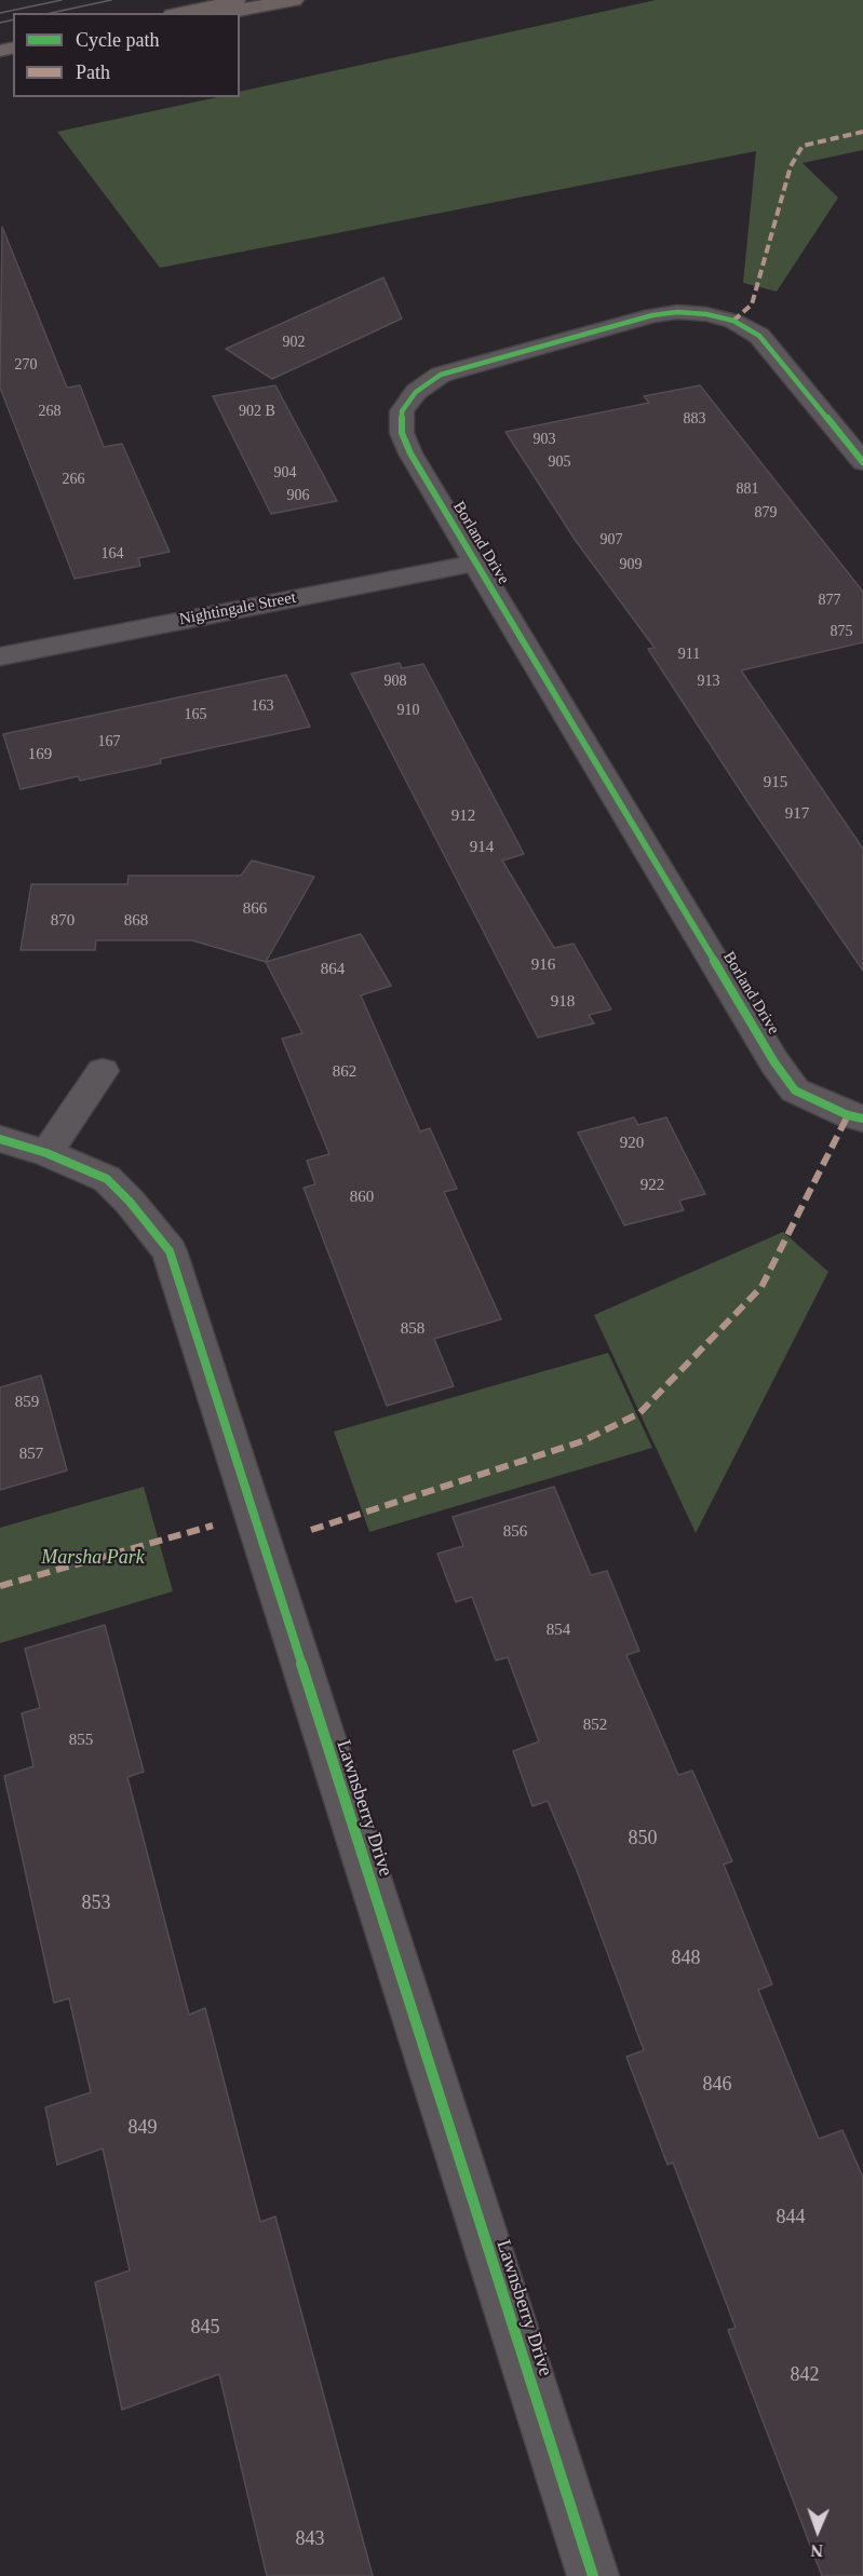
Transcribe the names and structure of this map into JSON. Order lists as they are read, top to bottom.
{
  "streets": {
    "street": ["Borland Drive", "Nightingale Street", "Lawnsberry Drive"]
  },
  "crossings": [
    ["Borland Drive", "Nightingale Street"]
  ],
  "parks": ["Marsha Park"],
  "house_numbers": [
    "902",
    "270",
    "268",
    "902 B",
    "883",
    "903",
    "905",
    "904",
    "266",
    "881",
    "906",
    "879",
    "907",
    "164",
    "909",
    "877",
    "875",
    "911",
    "908",
    "913",
    "163",
    "910",
    "165",
    "167",
    "169",
    "915",
    "917",
    "912",
    "914",
    "866",
    "870",
    "868",
    "916",
    "864",
    "918",
    "862",
    "920",
    "922",
    "860",
    "858",
    "859",
    "857",
    "856",
    "854",
    "852",
    "855",
    "850",
    "853",
    "848",
    "846",
    "849",
    "844",
    "845",
    "842",
    "843"
  ],
  "legend": ["Cycle path", "Path"],
  "north": "bottom"
}
